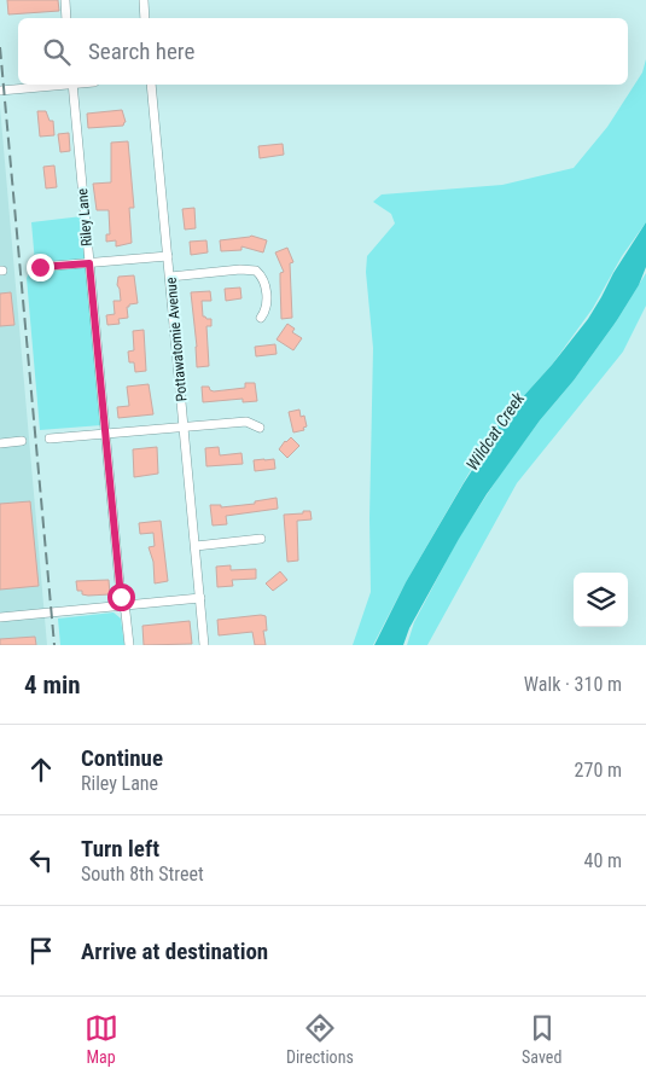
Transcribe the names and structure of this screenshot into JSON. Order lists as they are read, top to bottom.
{
  "streets": {
    "street": ["Riley Lane", "Pottawatomie Avenue"]
  },
  "water": ["Wildcat Creek"],
  "page": {
    "search": "Search here",
    "heading": ["4 min", "Walk · 310 m"],
    "list": [
      ["Continue", "Riley Lane", "270 m"],
      ["Turn left", "South 8th Street", "40 m"],
      "Arrive at destination"
    ],
    "nav": ["Map", "Directions", "Saved"]
  }
}
